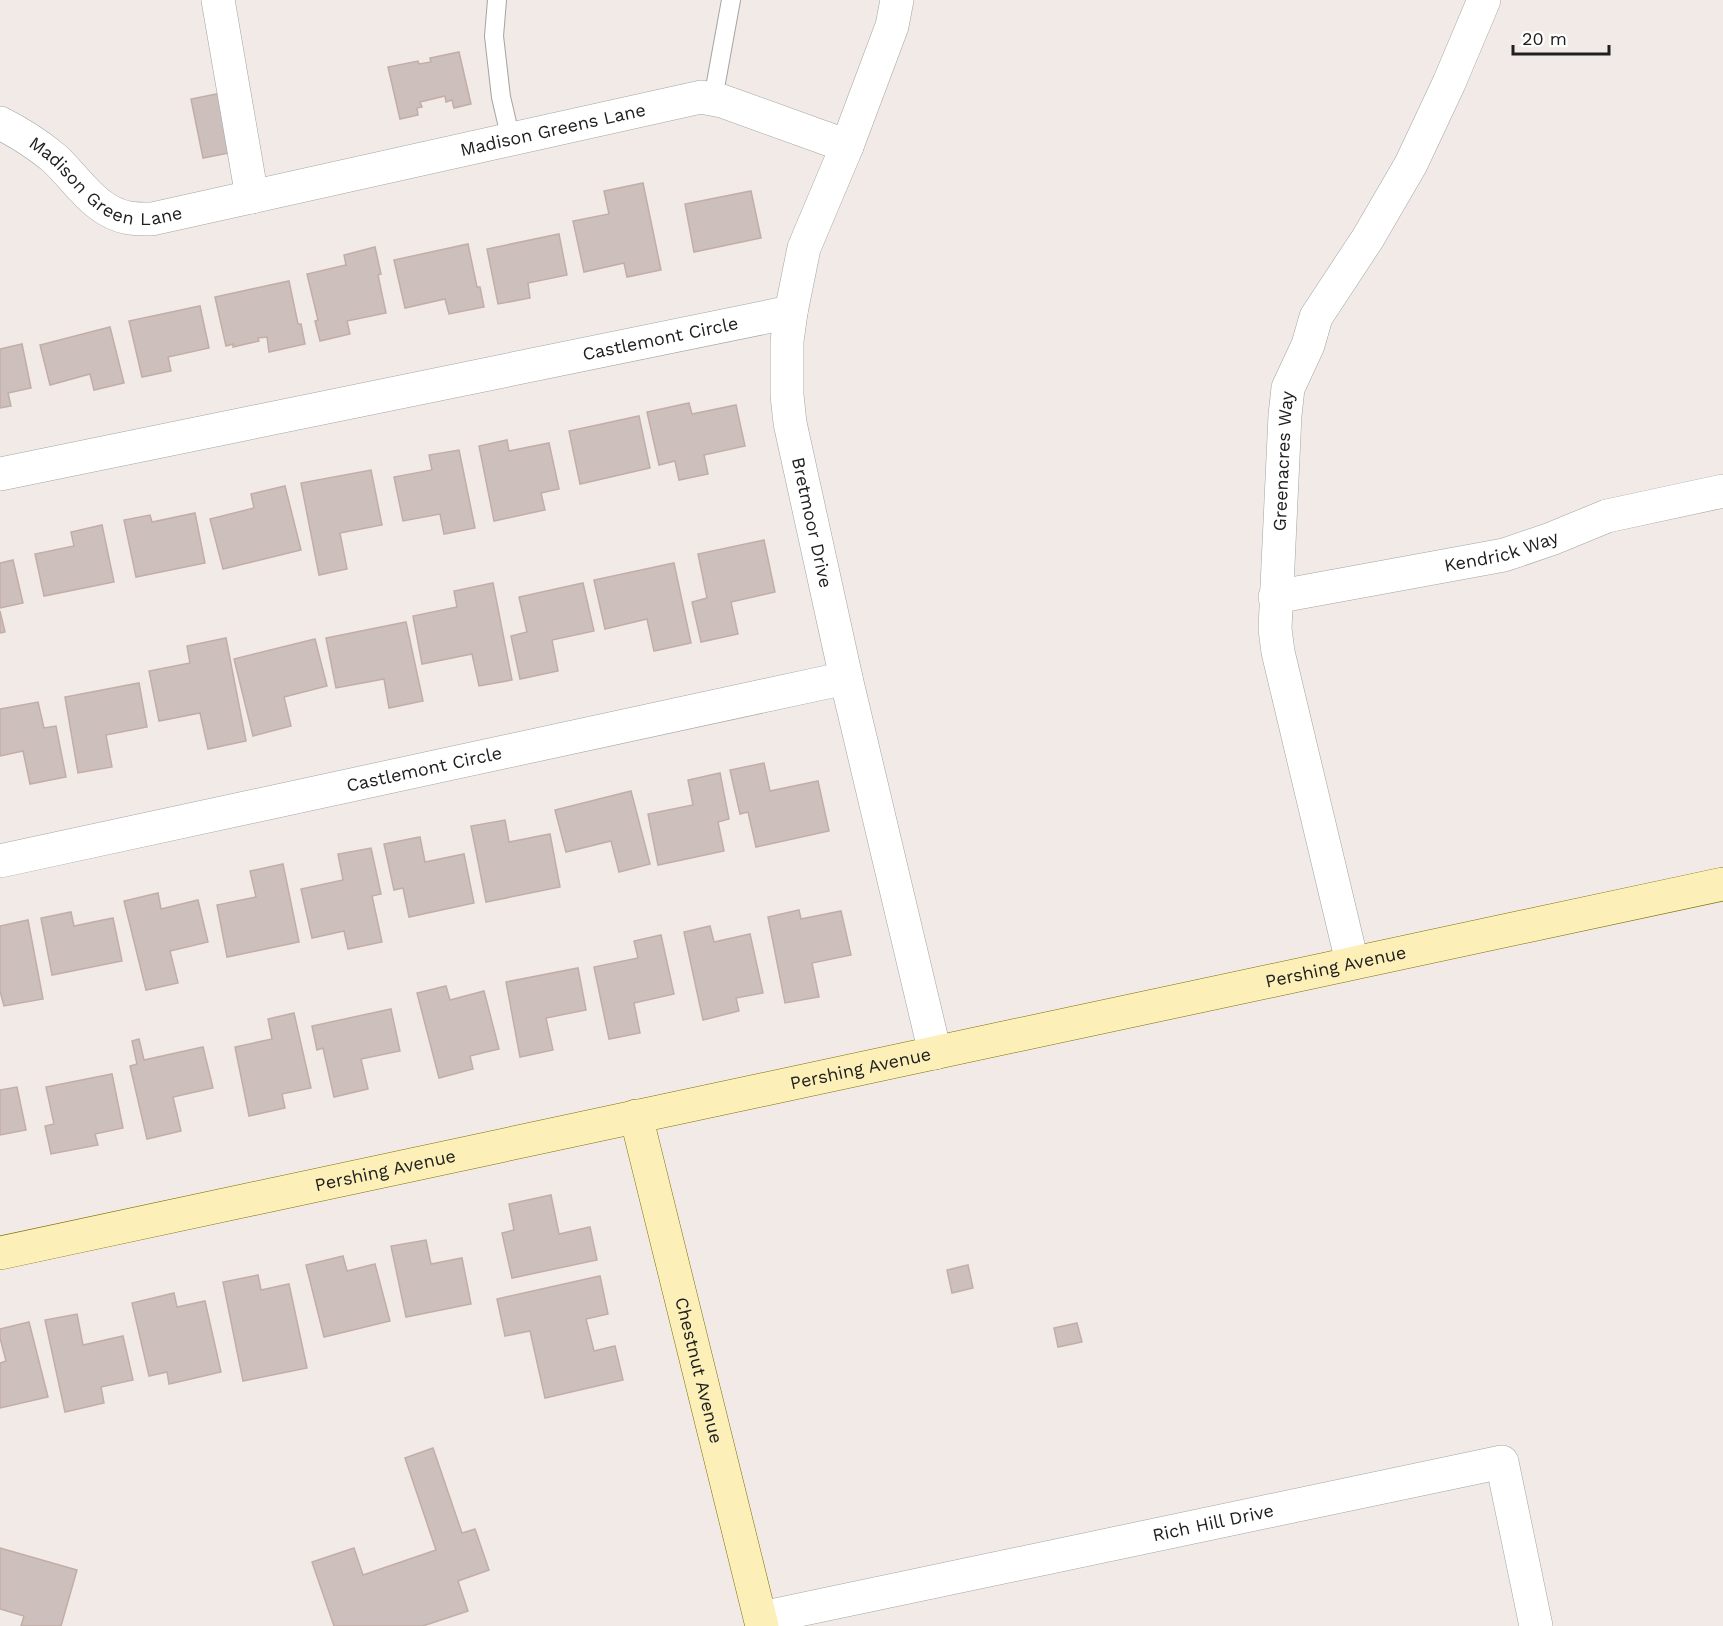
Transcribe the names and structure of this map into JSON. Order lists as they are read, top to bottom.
{
  "streets": {
    "street": [
      "Madison Greens Lane",
      "Madison Green Lane",
      "Castlemont Circle",
      "Greenacres Way",
      "Bretmoor Drive",
      "Kendrick Way",
      "Pershing Avenue",
      "Chestnut Avenue",
      "Rich Hill Drive"
    ]
  },
  "crossings": [
    ["Madison Greens Lane", "Madison Green Lane"],
    ["Madison Greens Lane", "Bretmoor Drive"],
    ["Castlemont Circle", "Bretmoor Drive"],
    ["Greenacres Way", "Kendrick Way"],
    ["Greenacres Way", "Pershing Avenue"],
    ["Bretmoor Drive", "Pershing Avenue"],
    ["Pershing Avenue", "Chestnut Avenue"],
    ["Chestnut Avenue", "Rich Hill Drive"]
  ],
  "scale_bar": "20 m"
}
